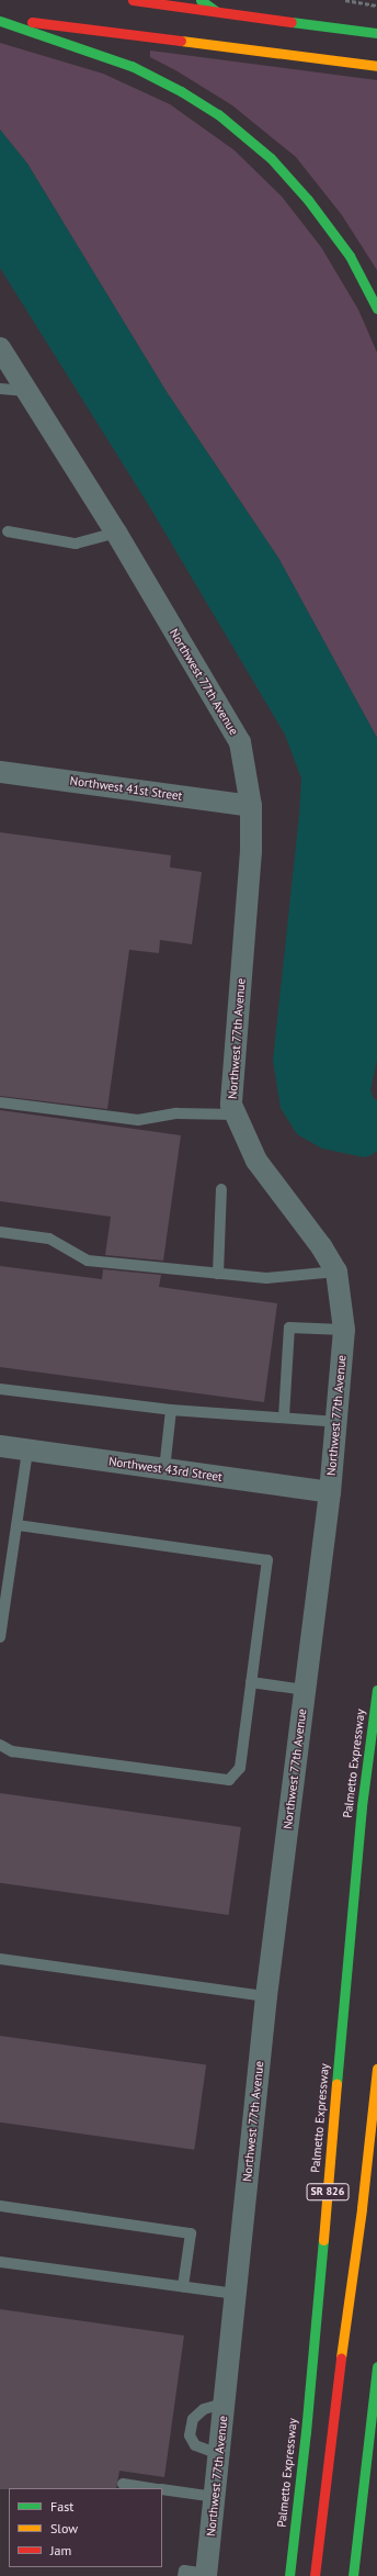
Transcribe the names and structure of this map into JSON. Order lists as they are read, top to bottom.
{
  "streets": {
    "main road": ["Palmetto Expressway", "SR 826"],
    "street": ["Northwest 77th Avenue", "Northwest 41st Street", "Northwest 43rd Street"]
  },
  "crossings": [
    ["Northwest 77th Avenue", "Northwest 41st Street"],
    ["Northwest 77th Avenue", "Northwest 43rd Street"]
  ],
  "legend": ["Fast", "Slow", "Jam"]
}
